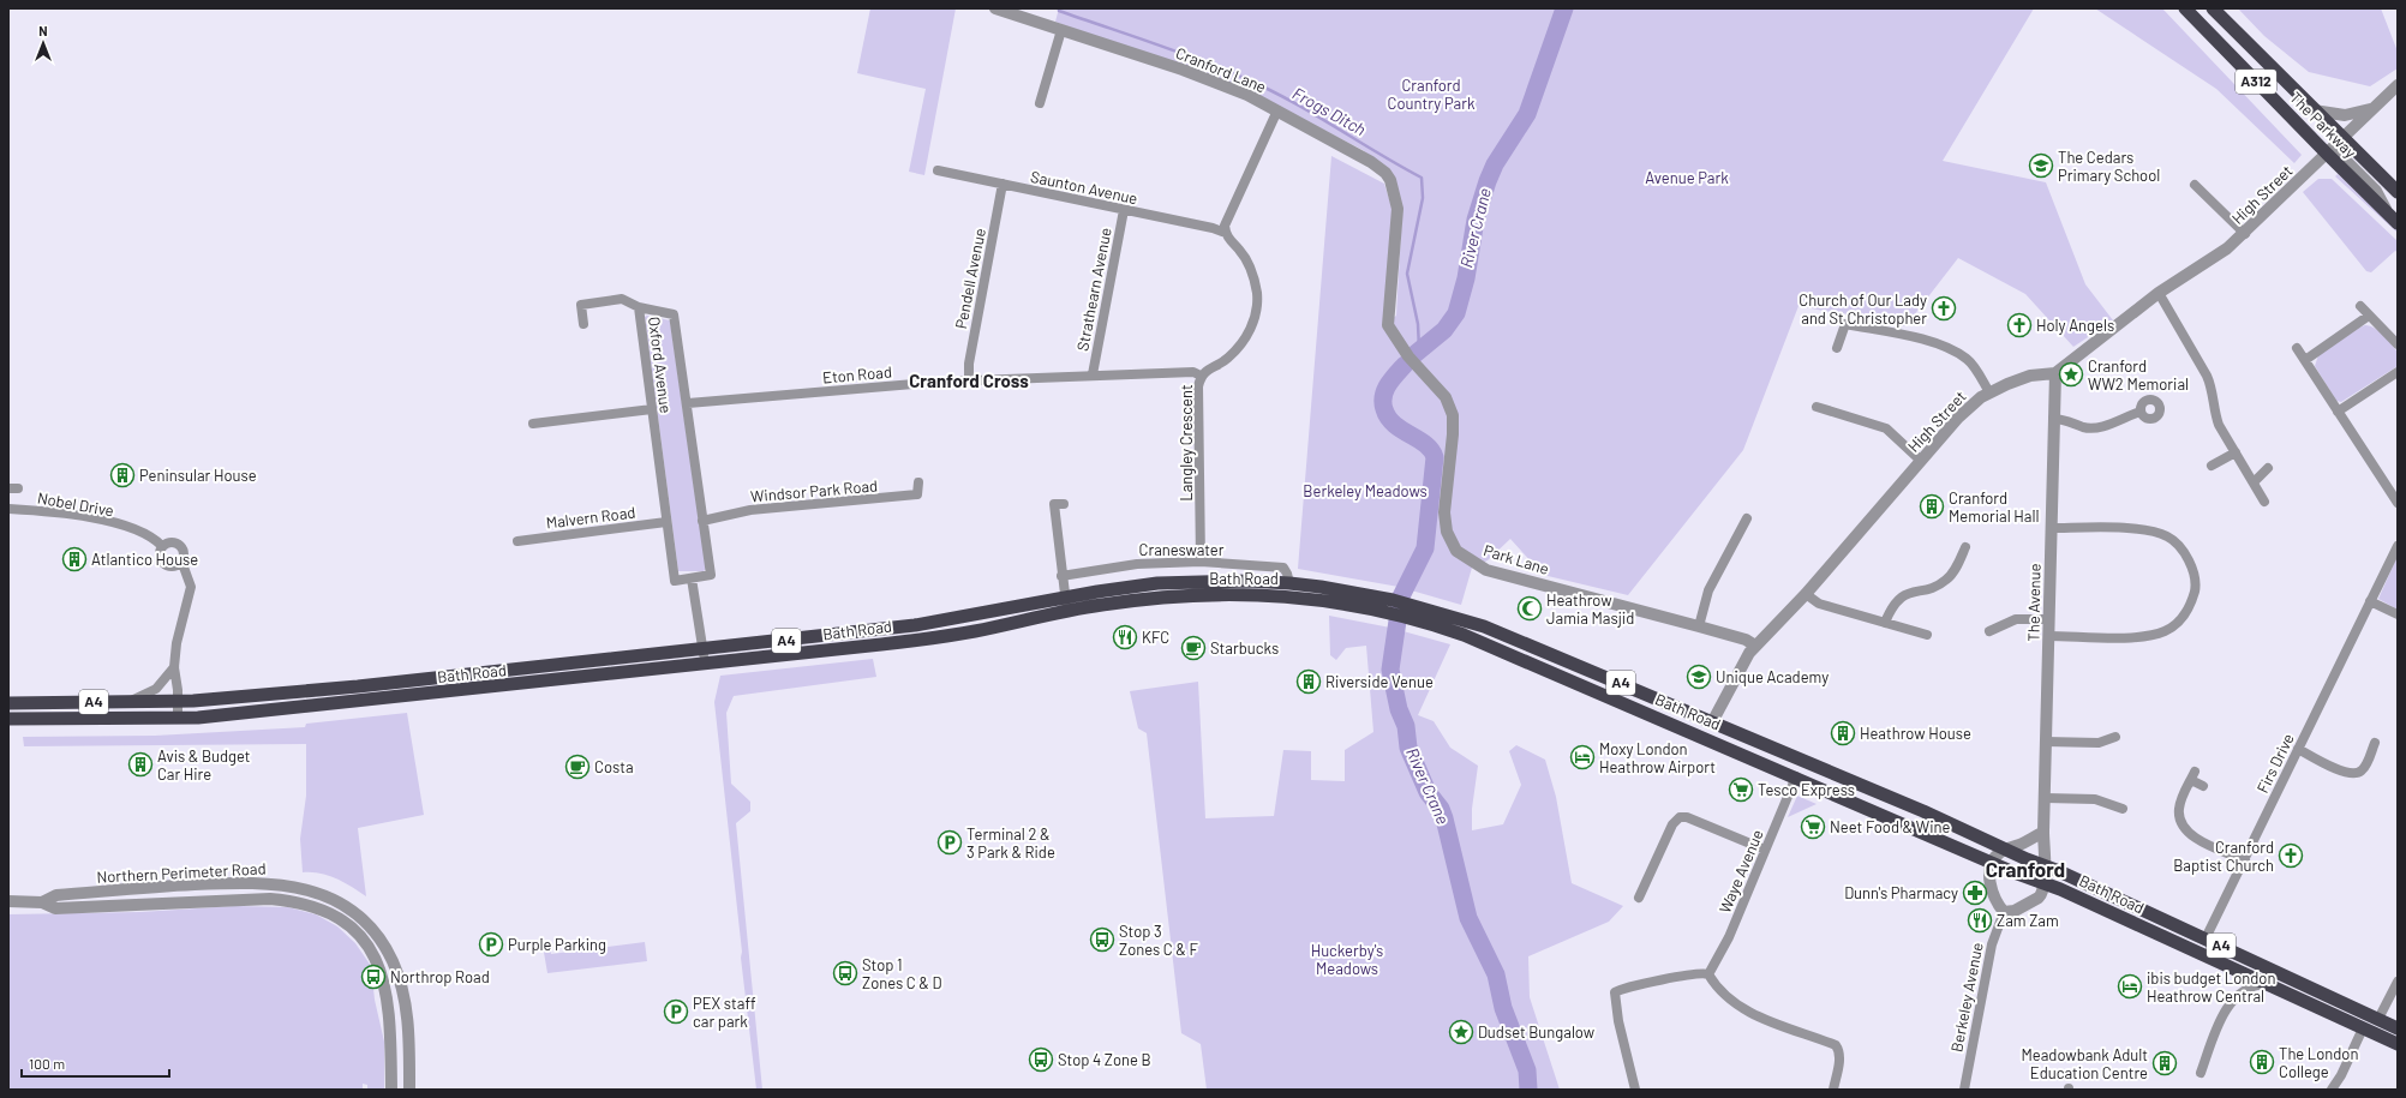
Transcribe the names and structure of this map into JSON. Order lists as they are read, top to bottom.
{
  "streets": {
    "highway": [
      "A312",
      "The Parkway",
      "Bath Road",
      "A4"
    ],
    "street": [
      "Cranford Lane",
      "Saunton Avenue",
      "High Street",
      "Pendell Avenue",
      "Strathearn Avenue",
      "Oxford Avenue",
      "Eton Road",
      "Langley Crescent",
      "Windsor Park Road",
      "Nobel Drive",
      "Malvern Road",
      "Craneswater",
      "Park Lane",
      "The Avenue",
      "Firs Drive",
      "Waye Avenue",
      "Northern Perimeter Road",
      "Berkeley Avenue"
    ]
  },
  "crossings": [
    ["Cranford Lane", "Park Lane"],
    ["The Parkway", "High Street"],
    ["Saunton Avenue", "Pendell Avenue"],
    ["Saunton Avenue", "Strathearn Avenue"],
    ["Saunton Avenue", "Langley Crescent"],
    ["High Street", "Park Lane"],
    ["High Street", "Bath Road"],
    ["High Street", "The Avenue"],
    ["Pendell Avenue", "Eton Road"],
    ["Strathearn Avenue", "Eton Road"],
    ["Oxford Avenue", "Eton Road"],
    ["Oxford Avenue", "Windsor Park Road"],
    ["Oxford Avenue", "Malvern Road"],
    ["Eton Road", "Langley Crescent"],
    ["Langley Crescent", "Craneswater"],
    ["Craneswater", "Bath Road"],
    ["Bath Road", "The Avenue"],
    ["Bath Road", "Firs Drive"],
    ["Bath Road", "Waye Avenue"]
  ],
  "districts": ["Cranford Cross", "Cranford"],
  "water": ["Frogs Ditch", "River Crane"],
  "parks": [
    "Cranford Country Park",
    "Avenue Park",
    "Berkeley Meadows",
    "Huckerby's Meadows"
  ],
  "places": {
    "school or university": ["The Cedars Primary School", "Unique Academy"],
    "church": ["Church of Our Lady and St Christopher", "Holy Angels", "Cranford Baptist Church"],
    "place": ["Cranford WW2 Memorial", "Dudset Bungalow"],
    "building": [
      "Peninsular House",
      "Cranford Memorial Hall",
      "Atlantico House",
      "Riverside Venue",
      "Heathrow House",
      "Avis & Budget Car Hire",
      "The London College",
      "Meadowbank Adult Education Centre"
    ],
    "mosque": ["Heathrow Jamia Masjid"],
    "restaurant": ["KFC", "Zam Zam"],
    "cafe": ["Starbucks", "Costa"],
    "hotel": ["Moxy London Heathrow Airport", "ibis budget London Heathrow Central"],
    "supermarket": ["Tesco Express", "Neet Food & Wine"],
    "parking": ["Terminal 2 & 3 Park & Ride", "Purple Parking", "PEX staff car park"],
    "pharmacy": ["Dunn's Pharmacy"],
    "bus stop": [
      "Stop 3 Zones C & F",
      "Stop 1 Zones C & D",
      "Northrop Road",
      "Stop 4 Zone B"
    ]
  },
  "scale_bar": "100 m",
  "north": "top"
}
